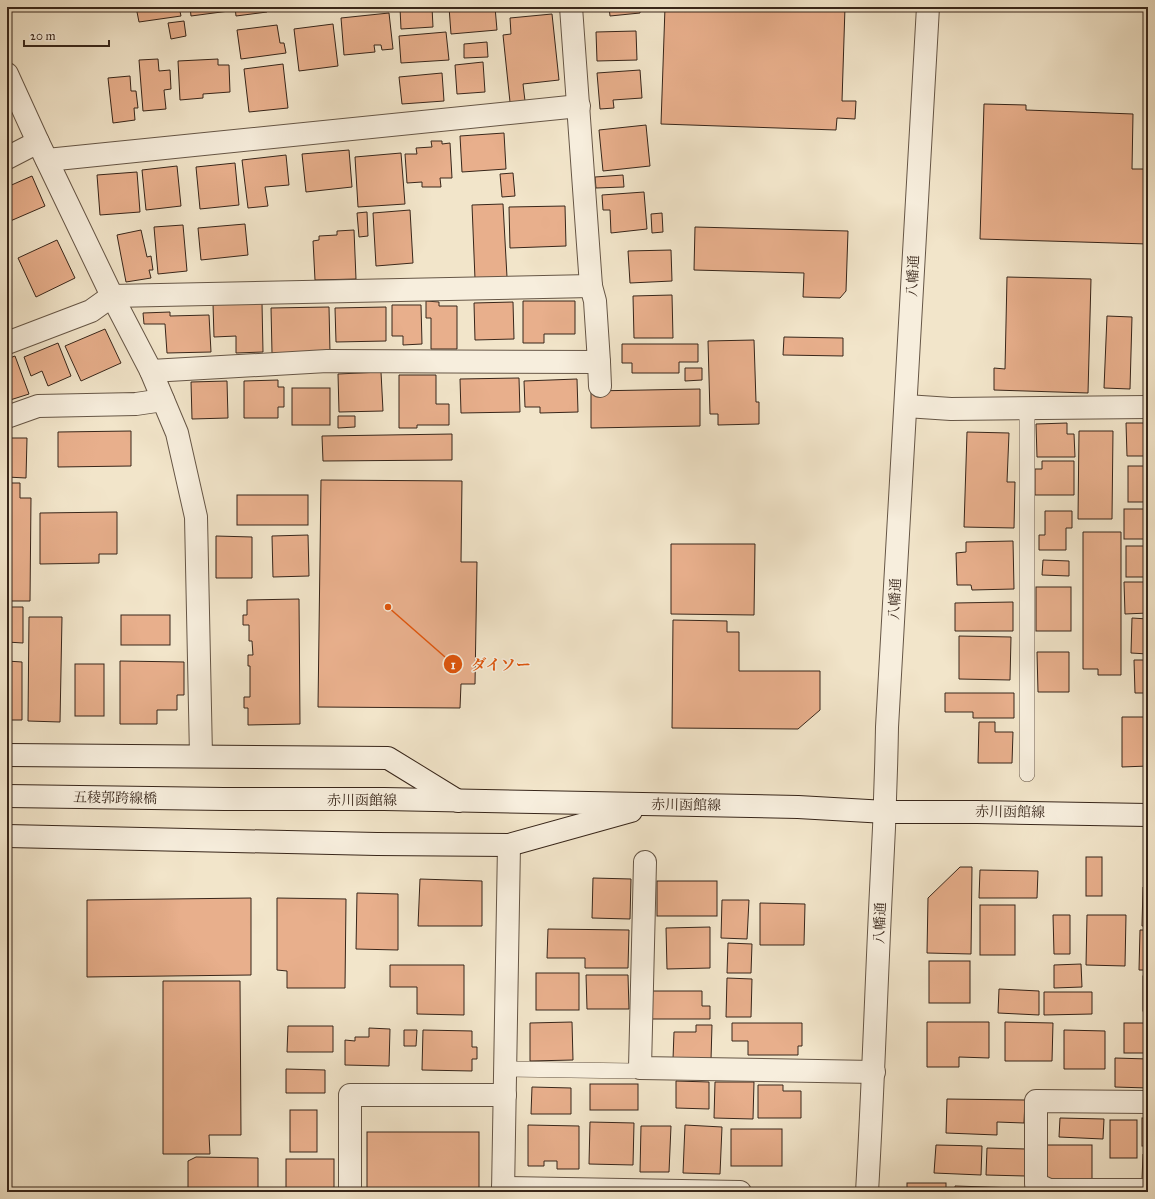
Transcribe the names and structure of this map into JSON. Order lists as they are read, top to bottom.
{
  "streets": {
    "street": ["八幡通", "五稜郭跨線橋", "赤川函館線"]
  },
  "crossings": [
    ["八幡通", "赤川函館線"],
    ["五稜郭跨線橋", "赤川函館線"]
  ],
  "places": ["ダイソー"],
  "scale_bar": "20 m"
}
